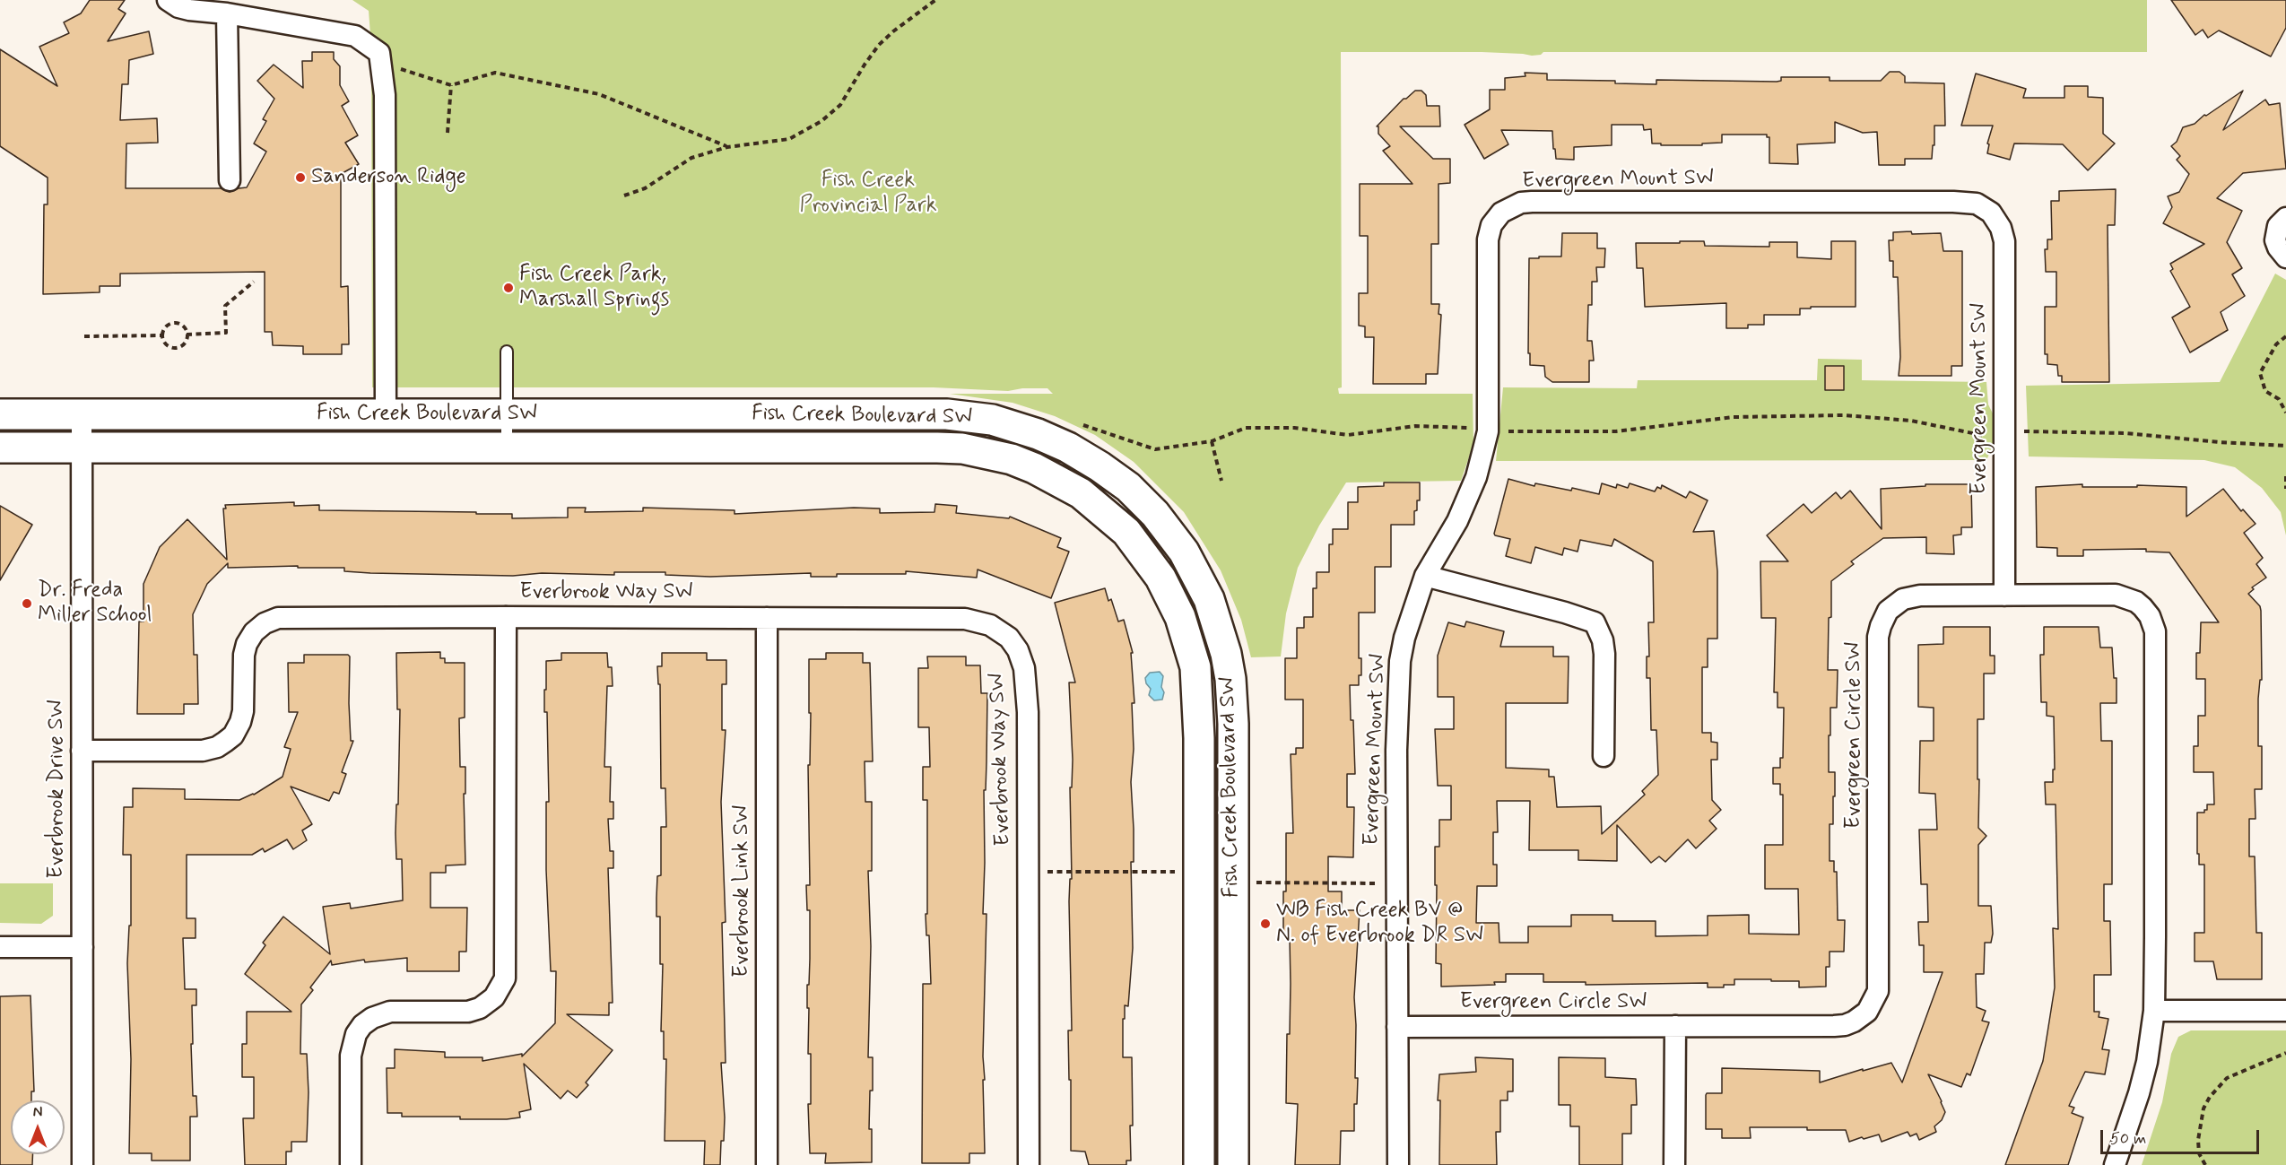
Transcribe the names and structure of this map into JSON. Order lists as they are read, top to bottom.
{
  "streets": {
    "main road": ["Fish Creek Boulevard SW"],
    "street": [
      "Evergreen Mount SW",
      "Everbrook Way SW",
      "Evergreen Circle SW",
      "Everbrook Drive SW",
      "Everbrook Link SW"
    ]
  },
  "crossings": [
    ["Evergreen Mount SW", "Evergreen Circle SW"],
    ["Fish Creek Boulevard SW", "Everbrook Drive SW"],
    ["Everbrook Way SW", "Everbrook Drive SW"],
    ["Everbrook Way SW", "Everbrook Link SW"]
  ],
  "parks": ["Fish Creek Provincial Park"],
  "places": [
    "Sanderson Ridge",
    "Fish Creek Park, Marshall Springs",
    "Dr. Freda Miller School",
    "WB Fish Creek BV @ N. of Everbrook DR SW"
  ],
  "scale_bar": "50 m",
  "north": "top"
}
